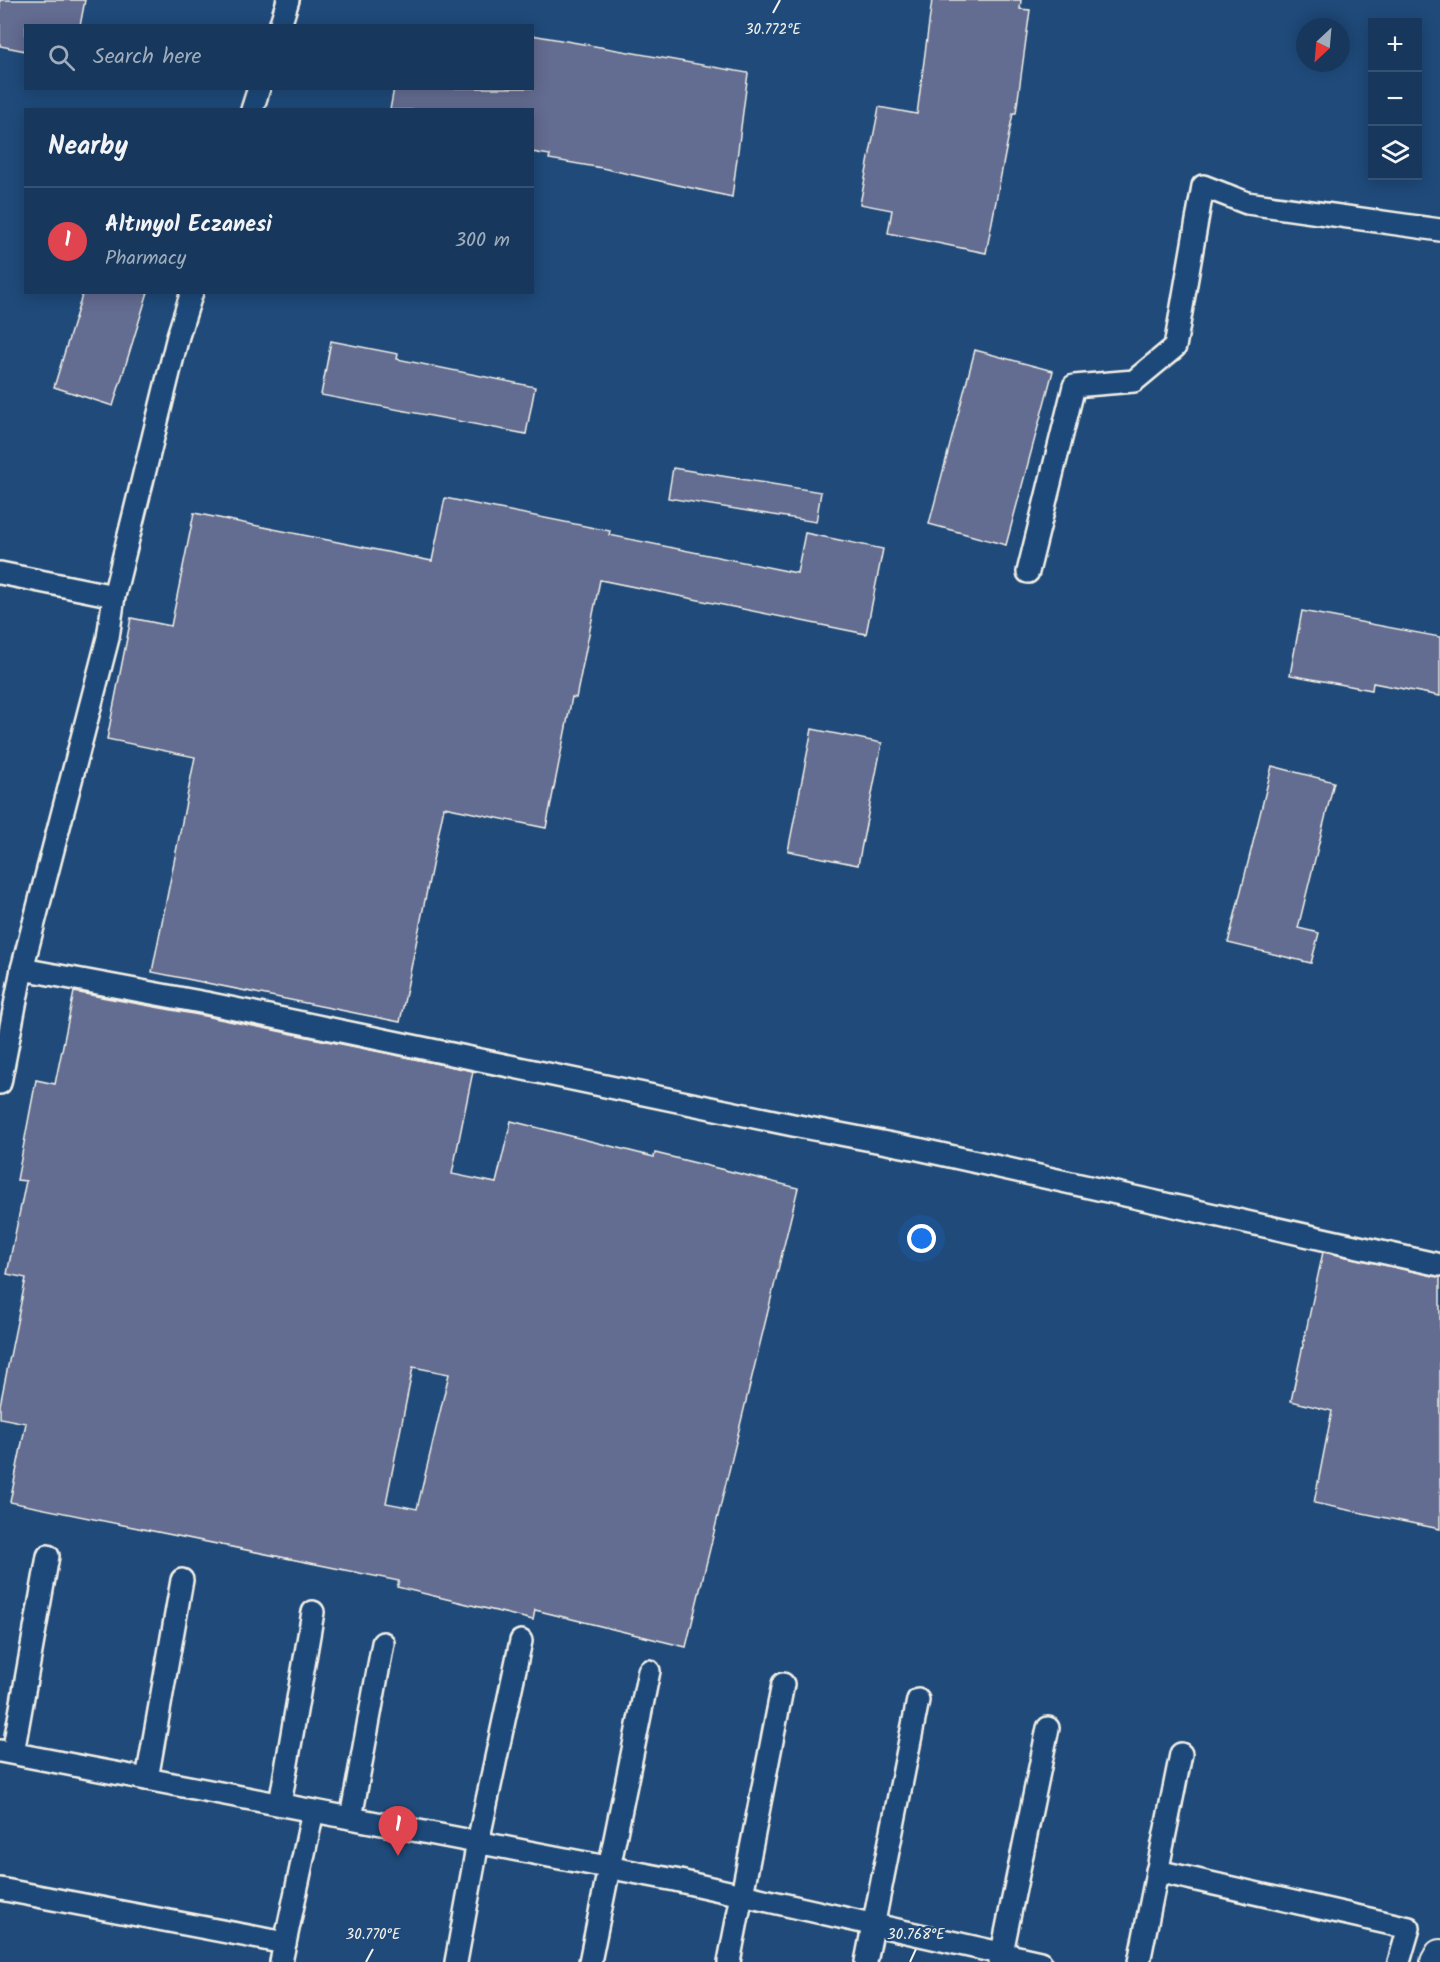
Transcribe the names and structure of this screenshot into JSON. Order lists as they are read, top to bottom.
{
  "north": "bottom left",
  "page": {
    "map_buttons": ["+", "−"],
    "search": "Search here",
    "heading": "Nearby",
    "list": [
      {
        "mark": "1",
        "name": "Altınyol Eczanesi",
        "note": "Pharmacy",
        "value": "300 m"
      }
    ],
    "pins": "1"
  },
  "coordinates": ["30.772°E", "30.770°E", "30.768°E"]
}
